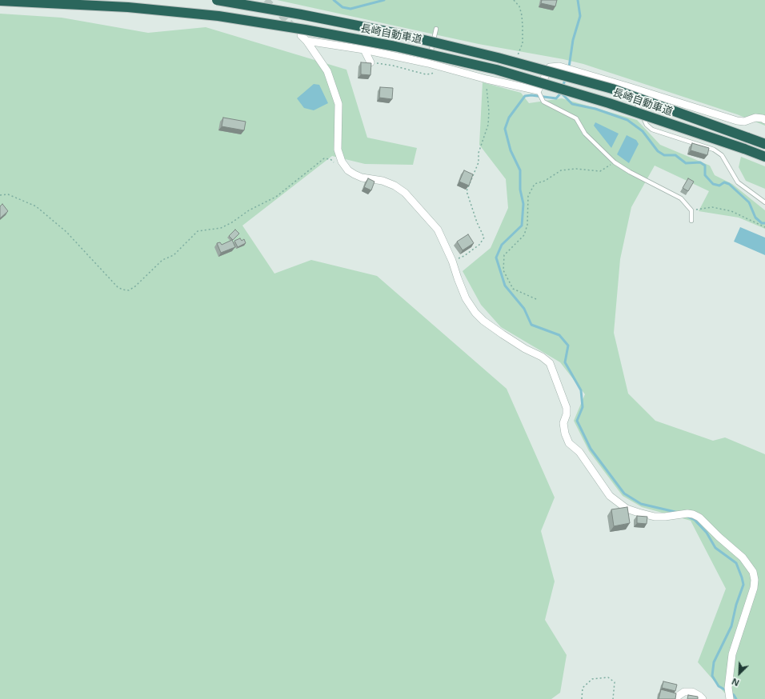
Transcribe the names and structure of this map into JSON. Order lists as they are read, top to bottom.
{
  "streets": {
    "highway": ["長崎自動車道"]
  },
  "north": "bottom left"
}
